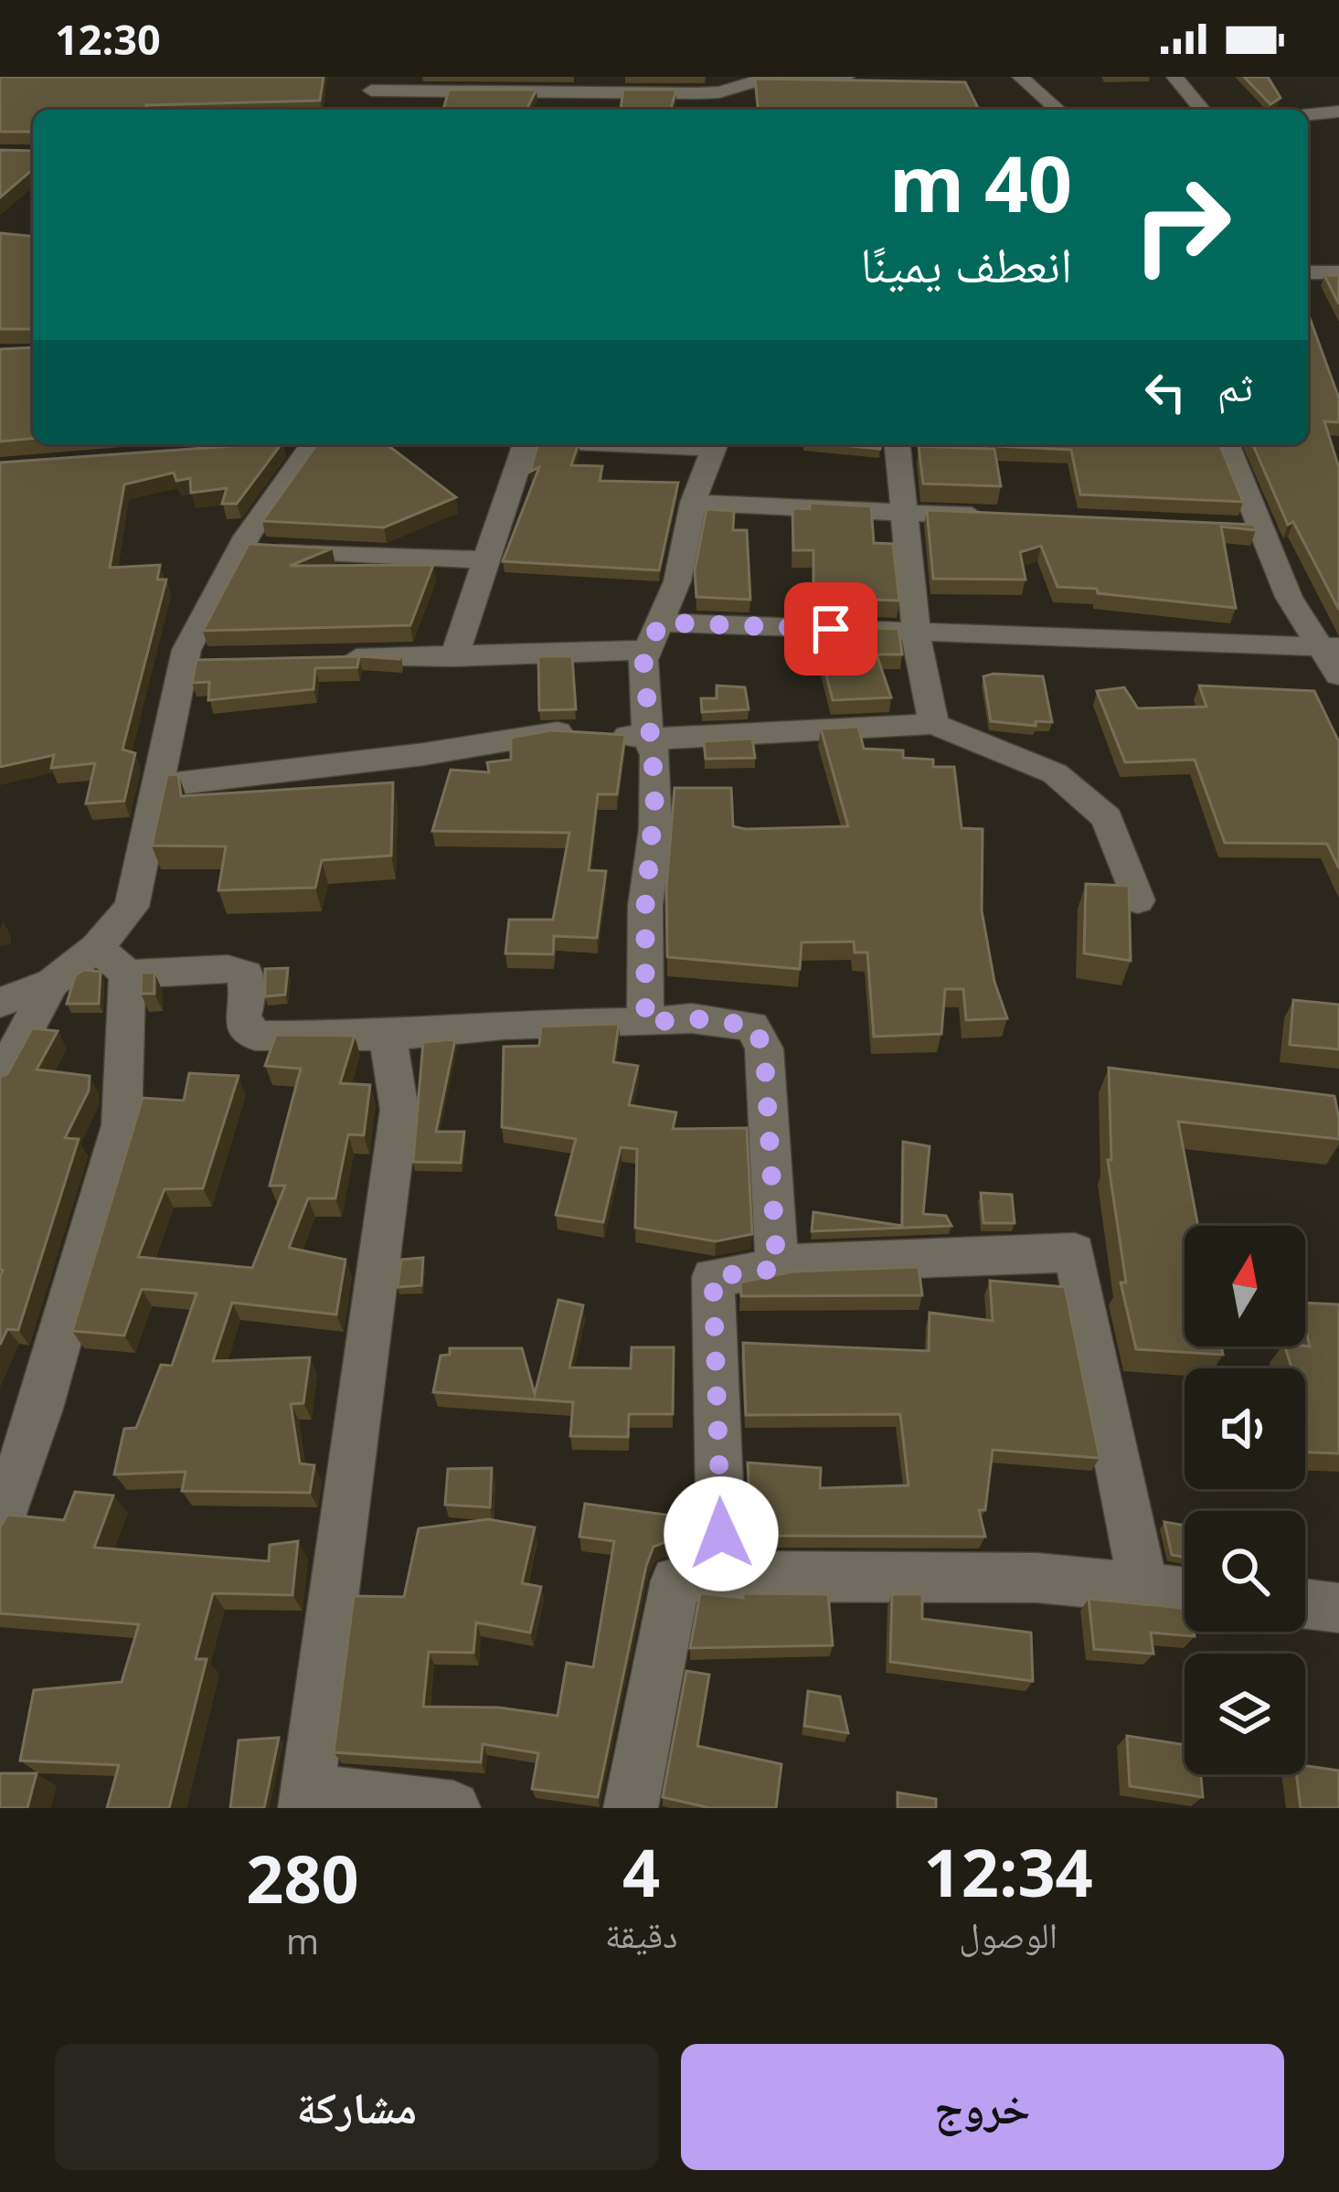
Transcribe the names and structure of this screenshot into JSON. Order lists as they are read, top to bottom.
{
  "north": "top",
  "page": {
    "status": "12:30",
    "turn": ["40 m", "انعطف يمينًا"],
    "then": "ثم",
    "eta": [
      "12:34",
      "الوصول",
      "4",
      "دقيقة",
      "280",
      "m"
    ],
    "buttons": ["خروج", "مشاركة"]
  }
}
